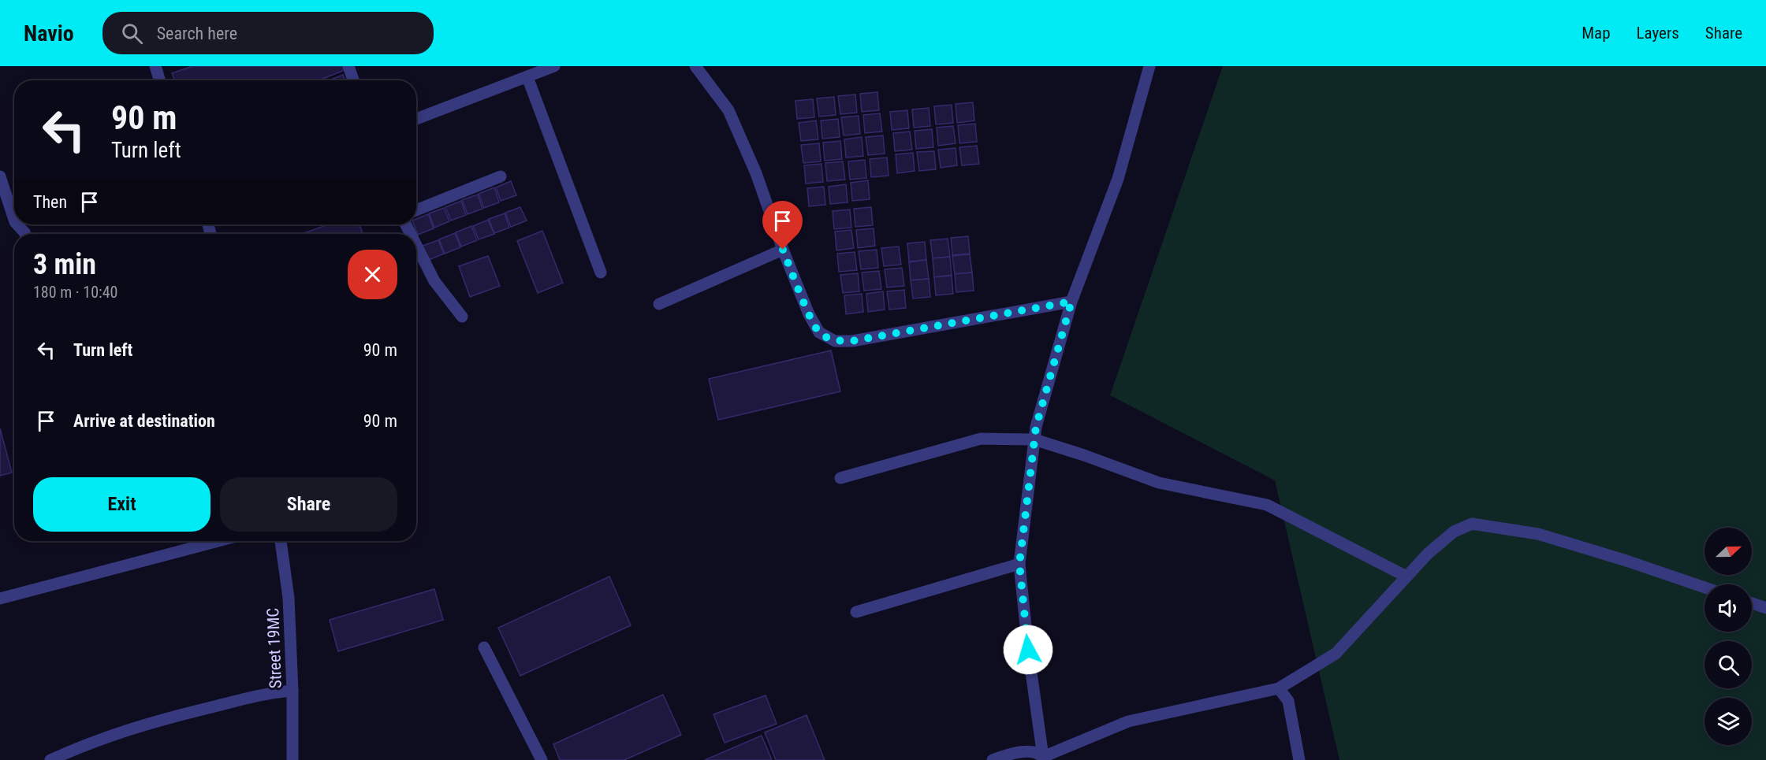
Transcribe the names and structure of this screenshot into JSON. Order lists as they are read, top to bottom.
{
  "streets": {
    "street": ["Street 19MC"]
  },
  "north": "right",
  "page": {
    "header": "Navio",
    "search": "Search here",
    "nav": ["Map", "Layers", "Share"],
    "turn": ["90 m", "Turn left"],
    "then": "Then",
    "heading": ["3 min", "180 m · 10:40"],
    "list": [
      {
        "name": "Turn left",
        "value": "90 m"
      },
      {
        "name": "Arrive at destination",
        "value": "90 m"
      }
    ],
    "buttons": ["Exit", "Share"]
  }
}
